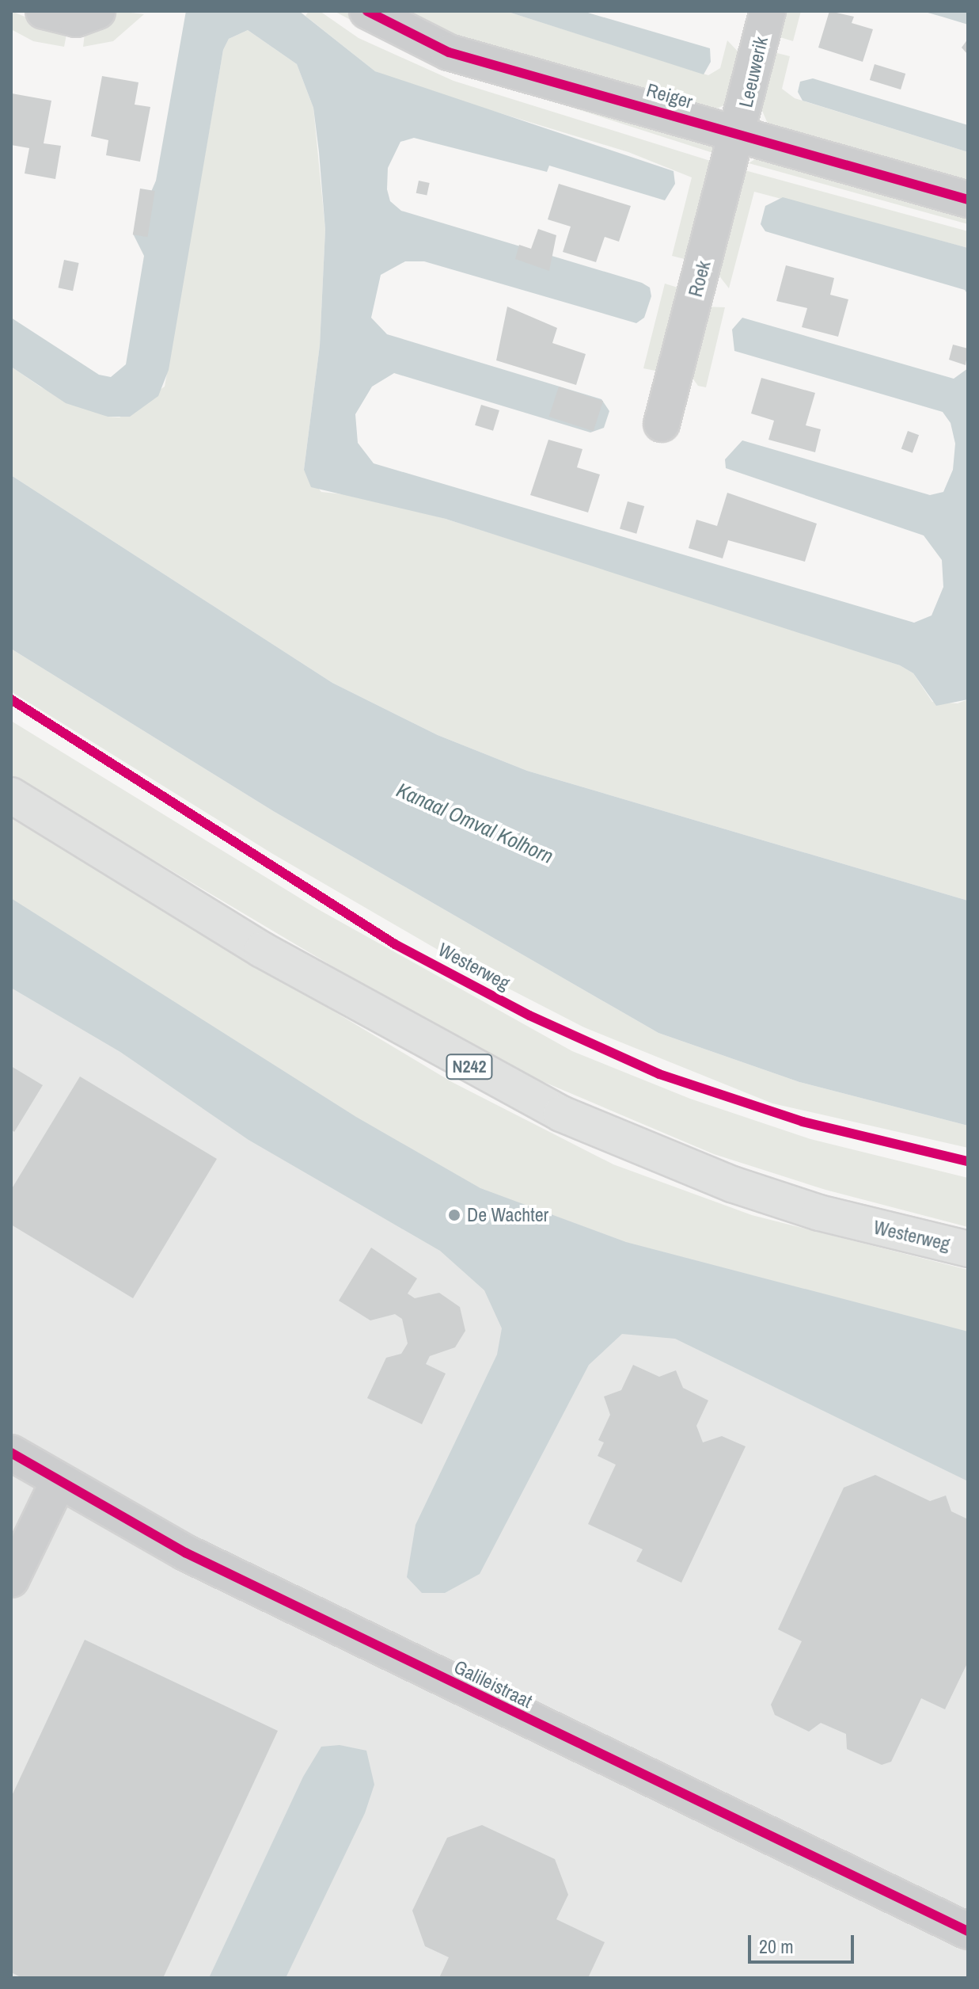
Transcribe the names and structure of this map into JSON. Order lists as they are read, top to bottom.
{
  "streets": {
    "main road": ["Westerweg", "N242"],
    "street": [
      "Leeuwerik",
      "Reiger",
      "Roek",
      "Galileistraat"
    ]
  },
  "crossings": [
    ["Leeuwerik", "Reiger"],
    ["Leeuwerik", "Roek"],
    ["Reiger", "Roek"]
  ],
  "water": ["Kanaal Omval Kolhorn"],
  "places": ["De Wachter"],
  "scale_bar": "20 m"
}
